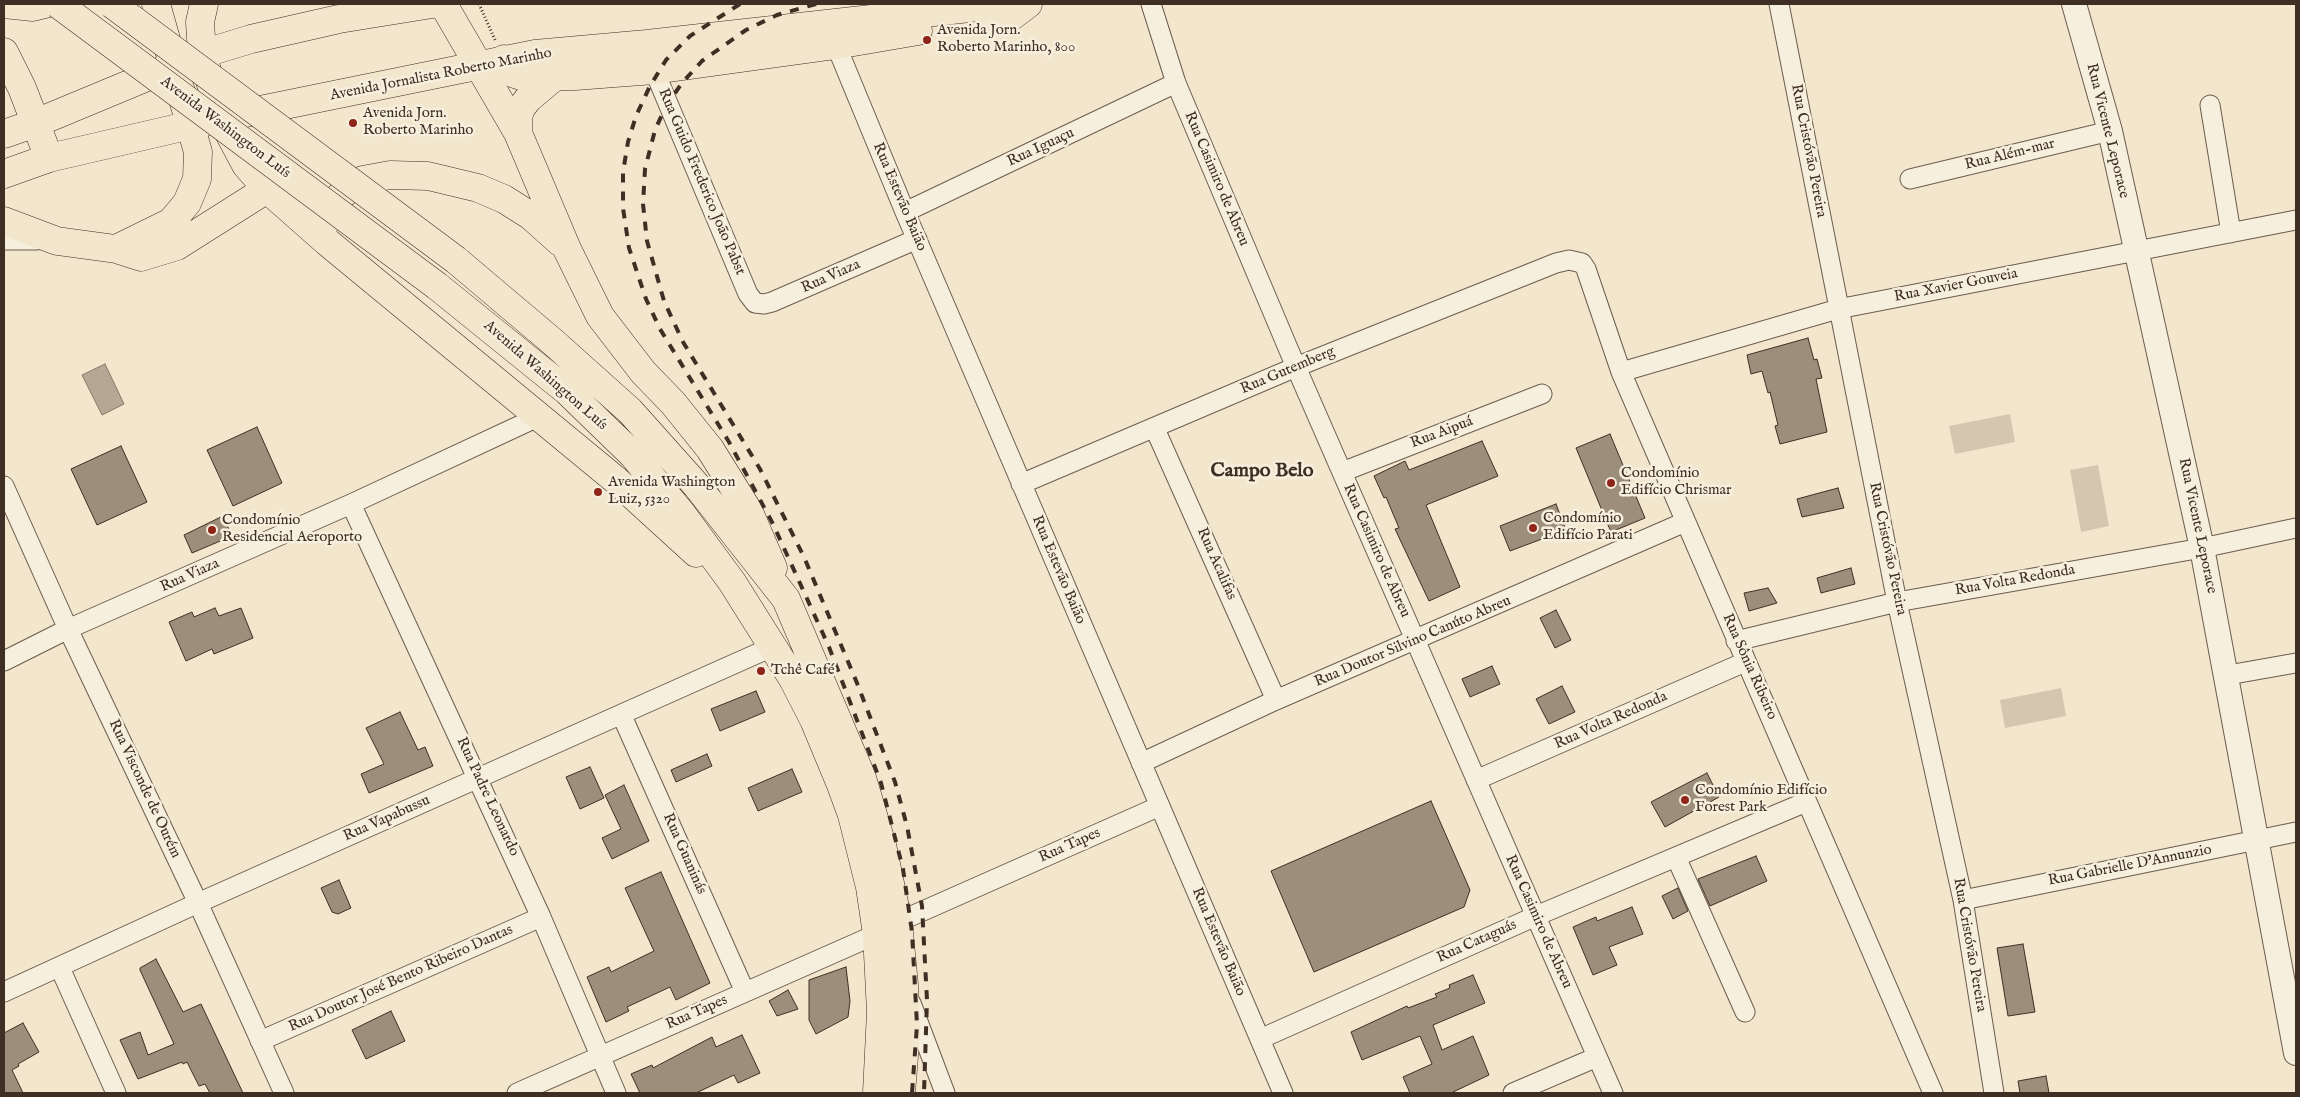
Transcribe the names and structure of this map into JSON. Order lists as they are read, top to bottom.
{
  "streets": {
    "main road": ["Avenida Jornalista Roberto Marinho", "Avenida Washington Luís"],
    "street": [
      "Rua Vicente Leporace",
      "Rua Iguaçu",
      "Rua Cristóvão Pereira",
      "Rua Além-mar",
      "Rua Casimiro de Abreu",
      "Rua Guido Frederico João Pabst",
      "Rua Estevão Baião",
      "Rua Viaza",
      "Rua Xavier Gouveia",
      "Rua Gutemberg",
      "Rua Aipuá",
      "Rua Acalifas",
      "Rua Volta Redonda",
      "Rua Doutor Silvino Canúto Abreu",
      "Rua Sônia Ribeiro",
      "Rua Visconde de Ourém",
      "Rua Padre Leonardo",
      "Rua Vapabussu",
      "Rua Tapes",
      "Rua Guaninás",
      "Rua Gabrielle D'Annunzio",
      "Rua Cataguás",
      "Rua Doutor José Bento Ribeiro Dantas"
    ]
  },
  "crossings": [
    ["Avenida Washington Luís", "Rua Vapabussu"],
    ["Avenida Washington Luís", "Rua Tapes"],
    ["Rua Vicente Leporace", "Rua Além-mar"],
    ["Rua Vicente Leporace", "Rua Xavier Gouveia"],
    ["Rua Vicente Leporace", "Rua Volta Redonda"],
    ["Rua Vicente Leporace", "Rua Gabrielle D'Annunzio"],
    ["Rua Iguaçu", "Rua Casimiro de Abreu"],
    ["Rua Iguaçu", "Rua Estevão Baião"],
    ["Rua Cristóvão Pereira", "Rua Xavier Gouveia"],
    ["Rua Cristóvão Pereira", "Rua Volta Redonda"],
    ["Rua Cristóvão Pereira", "Rua Gabrielle D'Annunzio"],
    ["Rua Casimiro de Abreu", "Rua Gutemberg"],
    ["Rua Casimiro de Abreu", "Rua Aipuá"],
    ["Rua Casimiro de Abreu", "Rua Volta Redonda"],
    ["Rua Casimiro de Abreu", "Rua Doutor Silvino Canúto Abreu"],
    ["Rua Casimiro de Abreu", "Rua Cataguás"],
    ["Rua Guido Frederico João Pabst", "Rua Viaza"],
    ["Rua Estevão Baião", "Rua Viaza"],
    ["Rua Estevão Baião", "Rua Gutemberg"],
    ["Rua Estevão Baião", "Rua Doutor Silvino Canúto Abreu"],
    ["Rua Estevão Baião", "Rua Tapes"],
    ["Rua Estevão Baião", "Rua Cataguás"],
    ["Rua Viaza", "Rua Visconde de Ourém"],
    ["Rua Viaza", "Rua Padre Leonardo"],
    ["Rua Xavier Gouveia", "Rua Sônia Ribeiro"],
    ["Rua Gutemberg", "Rua Acalifas"],
    ["Rua Gutemberg", "Rua Sônia Ribeiro"],
    ["Rua Acalifas", "Rua Doutor Silvino Canúto Abreu"],
    ["Rua Volta Redonda", "Rua Sônia Ribeiro"],
    ["Rua Doutor Silvino Canúto Abreu", "Rua Sônia Ribeiro"],
    ["Rua Sônia Ribeiro", "Rua Cataguás"],
    ["Rua Visconde de Ourém", "Rua Vapabussu"],
    ["Rua Visconde de Ourém", "Rua Doutor José Bento Ribeiro Dantas"],
    ["Rua Padre Leonardo", "Rua Vapabussu"],
    ["Rua Padre Leonardo", "Rua Tapes"],
    ["Rua Padre Leonardo", "Rua Doutor José Bento Ribeiro Dantas"],
    ["Rua Vapabussu", "Rua Guaninás"],
    ["Rua Tapes", "Rua Guaninás"]
  ],
  "districts": ["Campo Belo"],
  "places": [
    "Avenida Jorn. Roberto Marinho, 800",
    "Avenida Jorn. Roberto Marinho",
    "Condomínio Edifício Chrismar",
    "Avenida Washington Luiz, 5320",
    "Condomínio Edifício Parati",
    "Condomínio Residencial Aeroporto",
    "Tchê Café",
    "Condomínio Edifício Forest Park"
  ]
}
